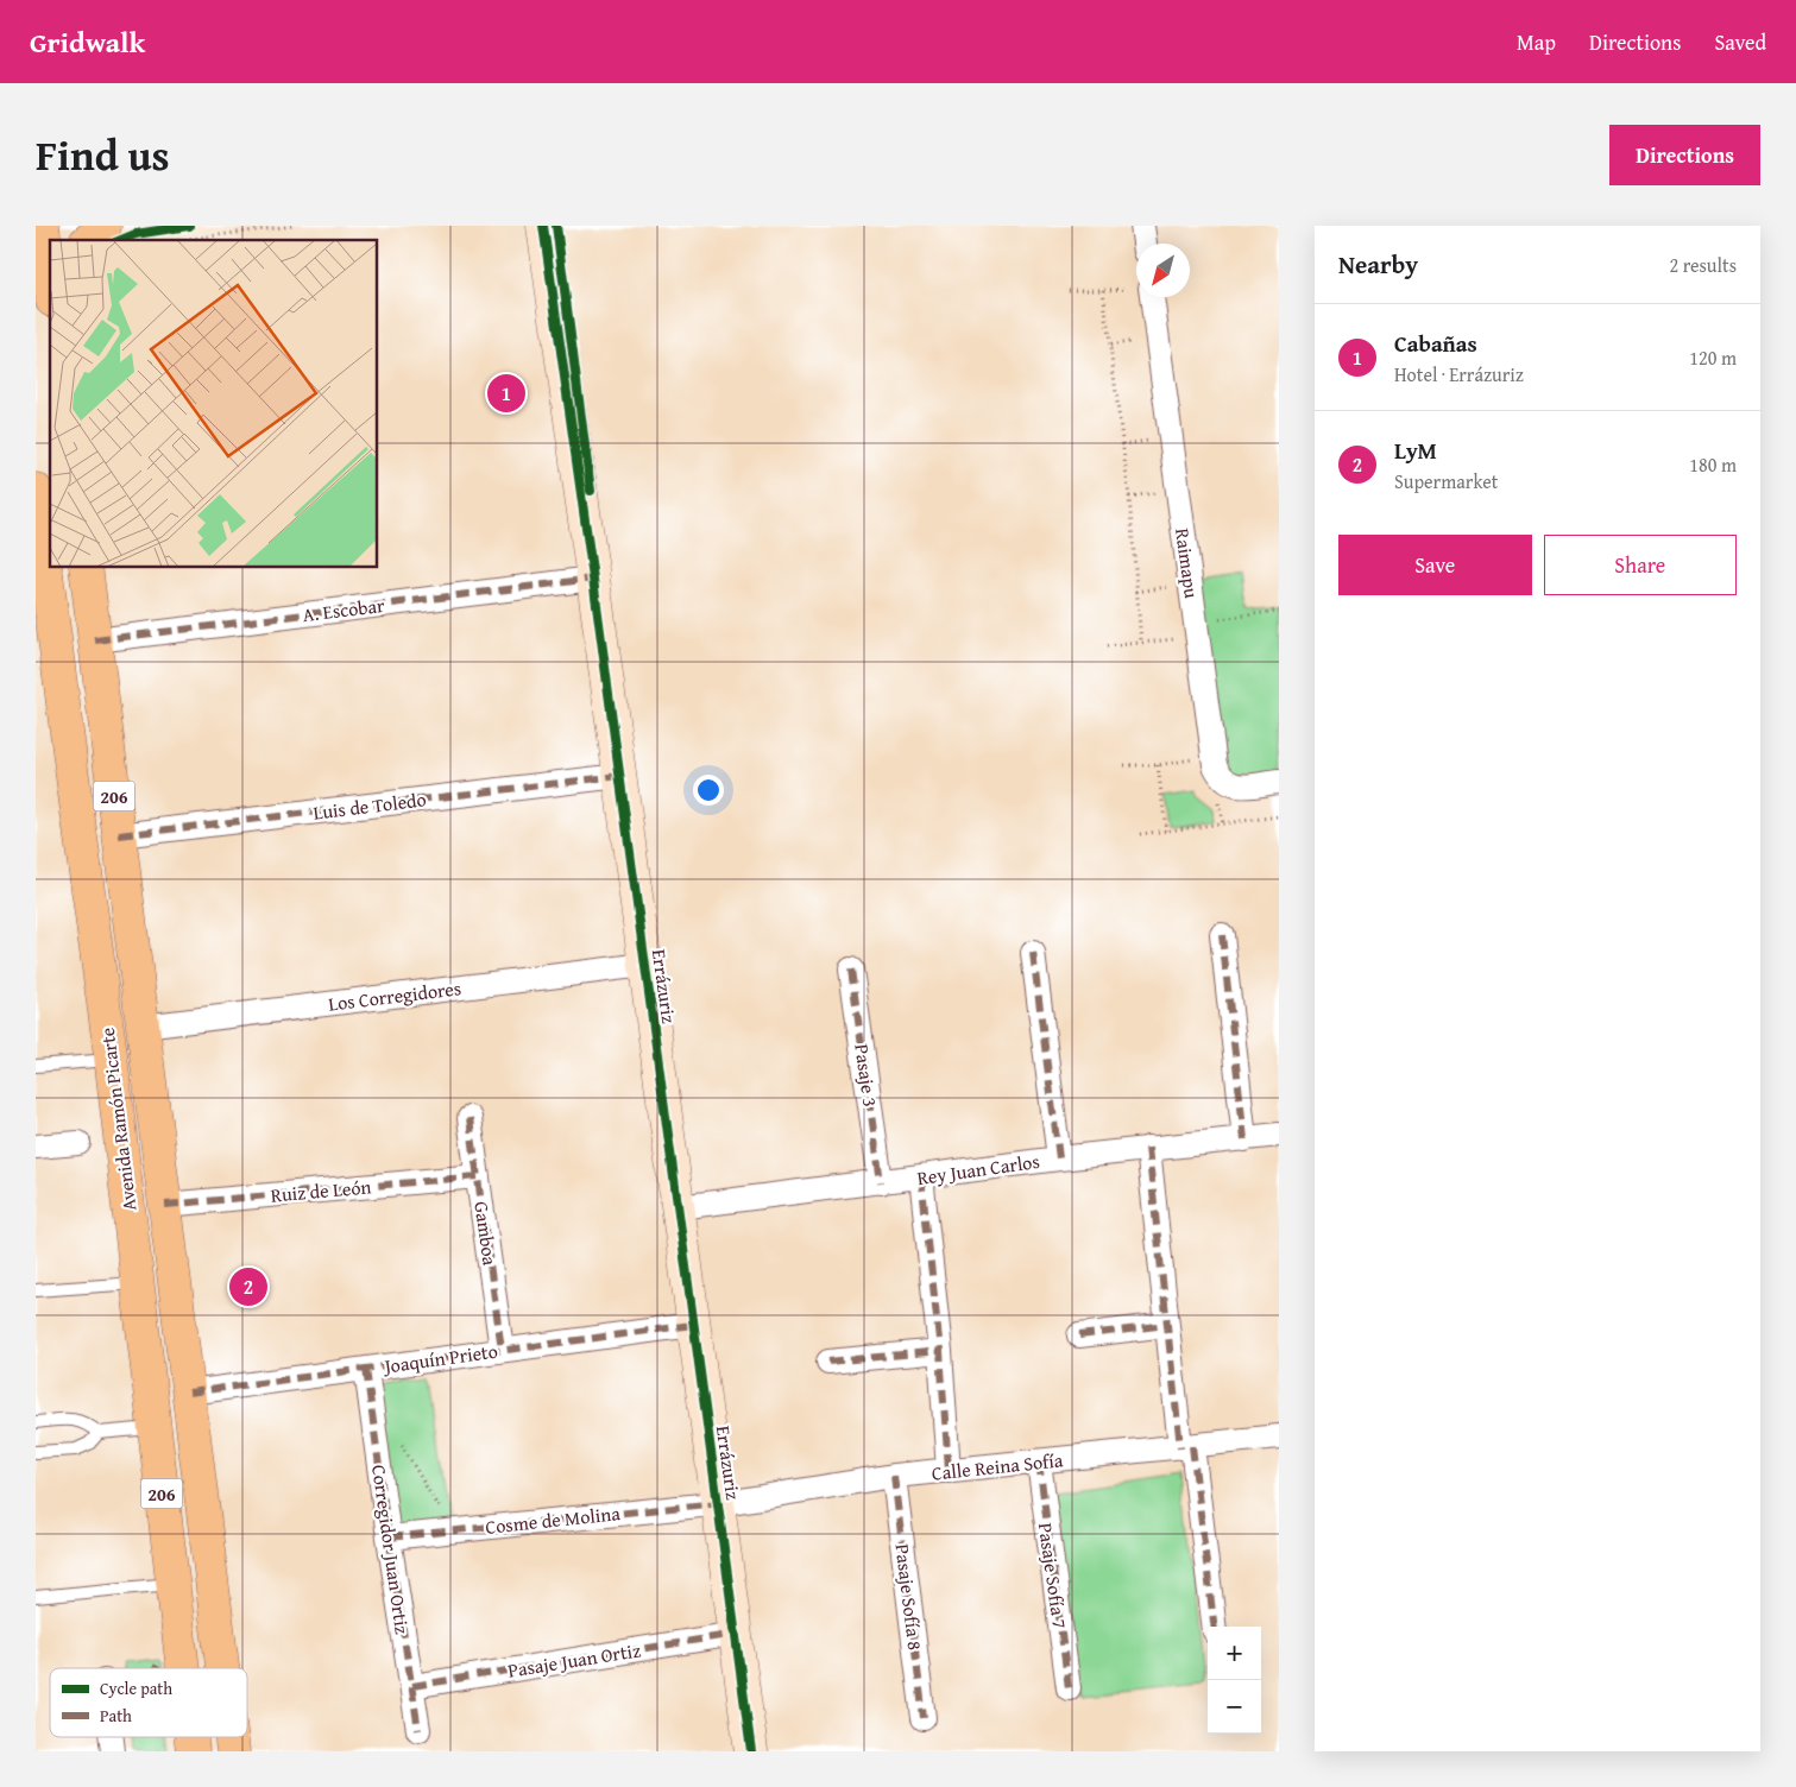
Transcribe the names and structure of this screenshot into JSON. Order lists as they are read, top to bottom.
{
  "streets": {
    "highway": ["206", "Avenida Ramón Picarte"],
    "street": [
      "Raimapu",
      "A. Escobar",
      "Luis de Toledo",
      "Errázuriz",
      "Los Corregidores",
      "Pasaje 3",
      "Rey Juan Carlos",
      "Ruiz de León",
      "Gamboa",
      "Joaquín Prieto",
      "Calle Reina Sofía",
      "Cosme de Molina",
      "Corregidor Juan Ortiz",
      "Pasaje Sofía 7",
      "Pasaje Sofía 8",
      "Pasaje Juan Ortiz"
    ]
  },
  "crossings": [
    ["A. Escobar", "Errázuriz"],
    ["A. Escobar", "Avenida Ramón Picarte"],
    ["Luis de Toledo", "Errázuriz"],
    ["Luis de Toledo", "Avenida Ramón Picarte"],
    ["Errázuriz", "Los Corregidores"],
    ["Errázuriz", "Rey Juan Carlos"],
    ["Errázuriz", "Joaquín Prieto"],
    ["Errázuriz", "Calle Reina Sofía"],
    ["Errázuriz", "Cosme de Molina"],
    ["Errázuriz", "Pasaje Juan Ortiz"],
    ["Los Corregidores", "Avenida Ramón Picarte"],
    ["Pasaje 3", "Rey Juan Carlos"],
    ["Avenida Ramón Picarte", "Ruiz de León"],
    ["Avenida Ramón Picarte", "Joaquín Prieto"],
    ["Ruiz de León", "Gamboa"],
    ["Gamboa", "Joaquín Prieto"],
    ["Joaquín Prieto", "Corregidor Juan Ortiz"],
    ["Calle Reina Sofía", "Cosme de Molina"],
    ["Calle Reina Sofía", "Pasaje Sofía 7"],
    ["Calle Reina Sofía", "Pasaje Sofía 8"],
    ["Cosme de Molina", "Corregidor Juan Ortiz"],
    ["Corregidor Juan Ortiz", "Pasaje Juan Ortiz"]
  ],
  "legend": ["Cycle path", "Path"],
  "north": "bottom left",
  "page": {
    "header": "Gridwalk",
    "nav": ["Map", "Directions", "Saved"],
    "title": "Find us",
    "buttons": [
      "Directions",
      ["Save", "Share"]
    ],
    "heading": ["Nearby", "2 results"],
    "list": [
      {
        "mark": "1",
        "name": "Cabañas",
        "note": "Hotel · Errázuriz",
        "value": "120 m"
      },
      {
        "mark": "2",
        "name": "LyM",
        "note": "Supermarket",
        "value": "180 m"
      }
    ],
    "pins": ["1", "2"],
    "map_buttons": ["+", "−"]
  }
}
